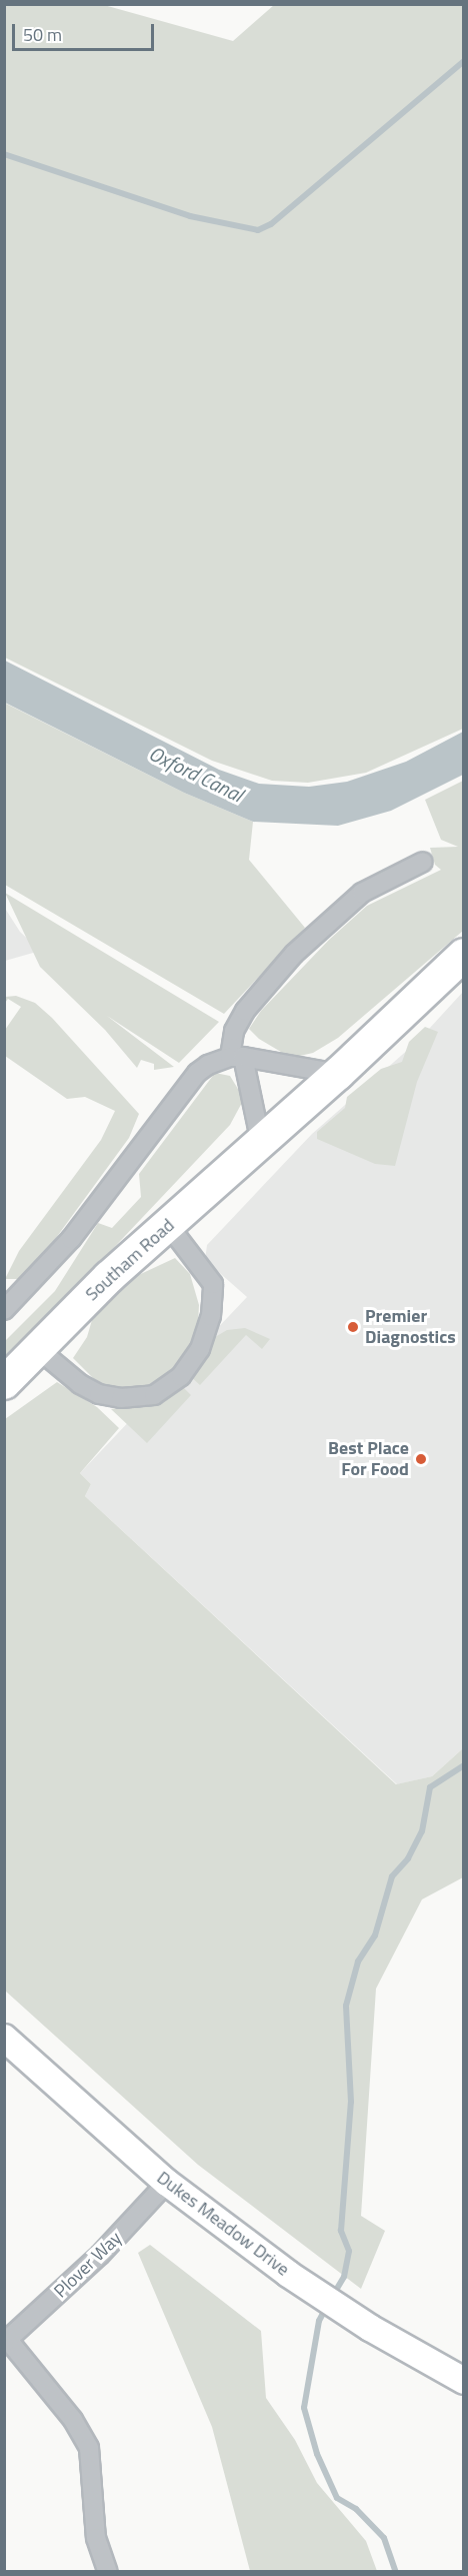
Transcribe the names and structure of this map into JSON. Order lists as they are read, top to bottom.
{
  "streets": {
    "highway": ["Southam Road"],
    "street": ["Dukes Meadow Drive", "Plover Way"]
  },
  "crossings": [
    ["Dukes Meadow Drive", "Plover Way"]
  ],
  "water": ["Oxford Canal"],
  "places": ["Premier Diagnostics", "Best Place For Food"],
  "scale_bar": "50 m"
}
